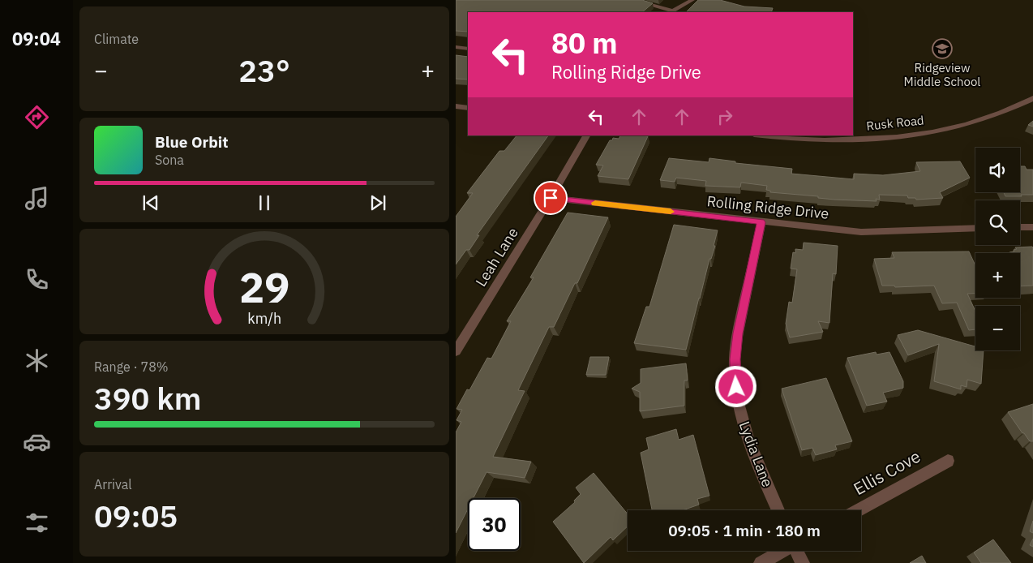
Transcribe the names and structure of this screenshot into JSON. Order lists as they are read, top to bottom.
{
  "streets": {
    "street": [
      "Rusk Road",
      "Rolling Ridge Drive",
      "Leah Lane",
      "Lydia Lane",
      "Ellis Cove"
    ]
  },
  "crossings": [
    ["Rolling Ridge Drive", "Leah Lane"],
    ["Rolling Ridge Drive", "Lydia Lane"]
  ],
  "places": {
    "school or university": ["Ridgeview Middle School"]
  },
  "page": {
    "tabs": "09:04",
    "tile": [
      "Climate",
      ["Range · 78%", "390 km"],
      ["Arrival", "09:05"]
    ],
    "turn": ["80 m", "Rolling Ridge Drive"],
    "heat": ["−", "23°", "+"],
    "song": ["Blue Orbit", "Sona"],
    "map_buttons": ["+", "−"],
    "limit": "30",
    "trip": "09:05 · 1 min · 180 m",
    "gauge": ["29", "km/h"]
  }
}
